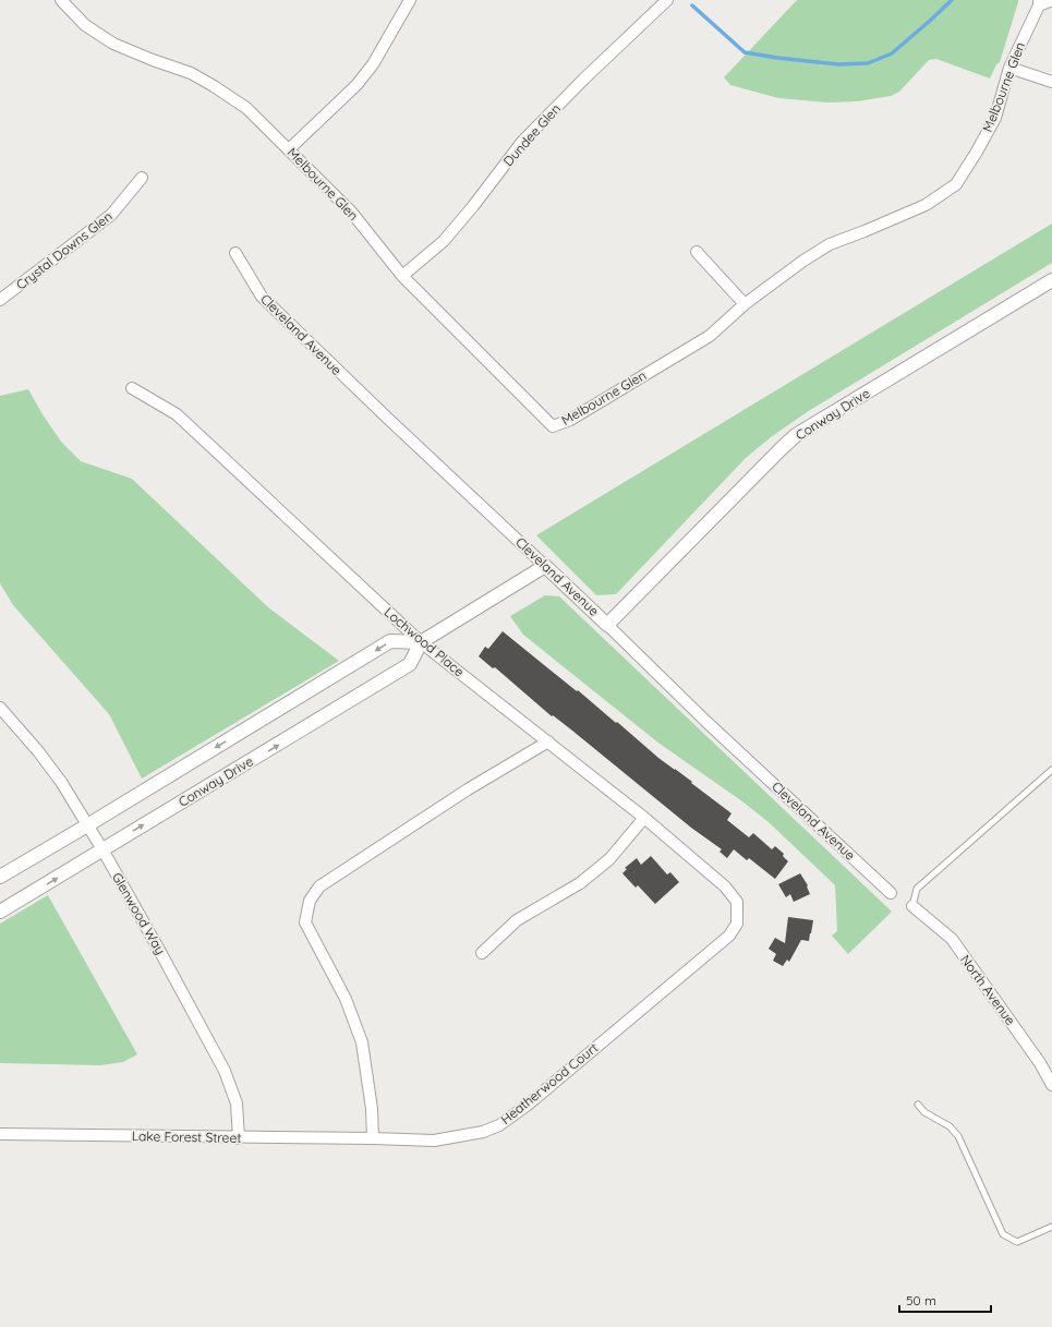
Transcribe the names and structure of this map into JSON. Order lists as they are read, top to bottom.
{
  "streets": {
    "street": [
      "Melbourne Glen",
      "Dundee Glen",
      "Crystal Downs Glen",
      "Cleveland Avenue",
      "Conway Drive",
      "Lochwood Place",
      "Glenwood Way",
      "North Avenue",
      "Heatherwood Court",
      "Lake Forest Street"
    ]
  },
  "crossings": [
    ["Melbourne Glen", "Dundee Glen"],
    ["Cleveland Avenue", "Conway Drive"],
    ["Conway Drive", "Lochwood Place"],
    ["Conway Drive", "Glenwood Way"],
    ["Lochwood Place", "Heatherwood Court"],
    ["Glenwood Way", "Lake Forest Street"],
    ["Heatherwood Court", "Lake Forest Street"]
  ],
  "scale_bar": "50 m"
}
